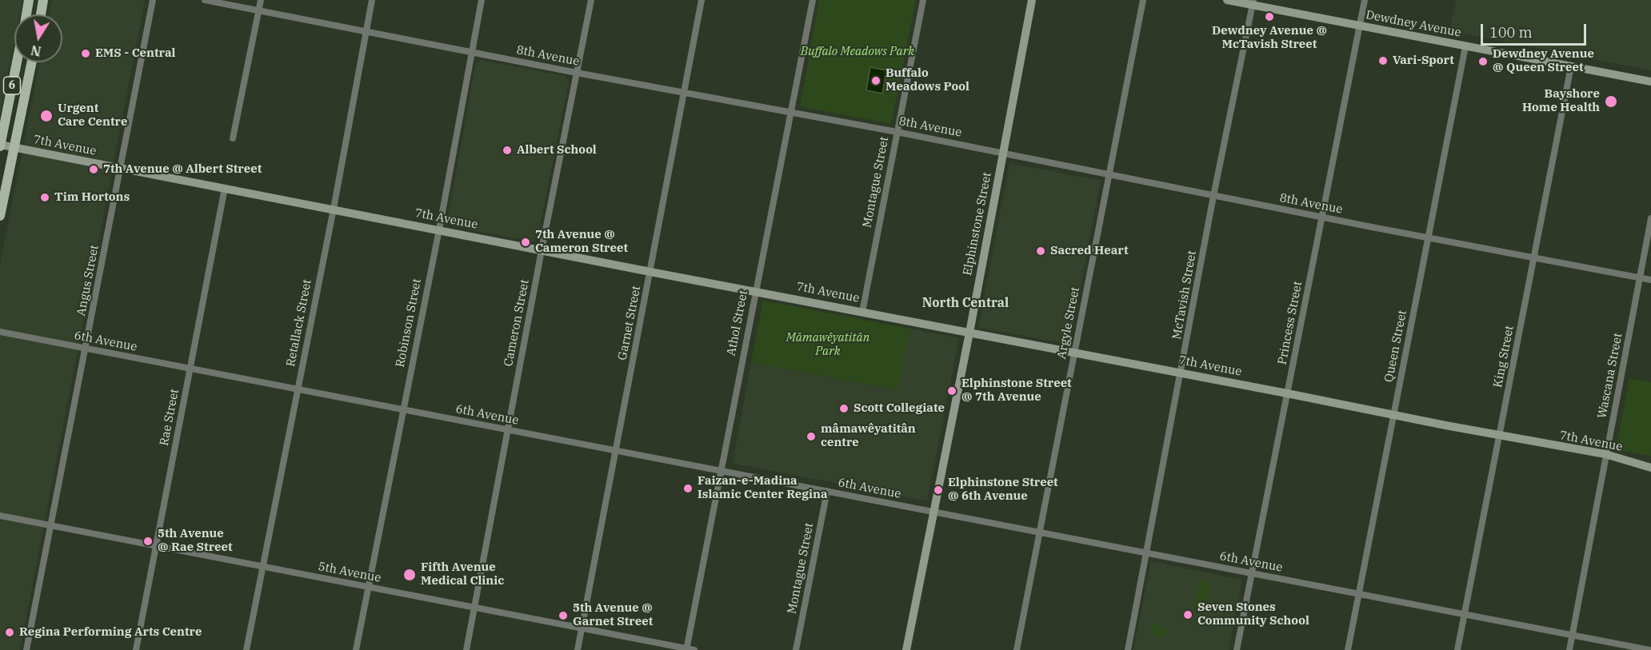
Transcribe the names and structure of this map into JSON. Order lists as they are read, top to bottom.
{
  "streets": {
    "main road": ["6"],
    "street": [
      "Dewdney Avenue",
      "8th Avenue",
      "7th Avenue",
      "Montague Street",
      "Elphinstone Street",
      "Angus Street",
      "McTavish Street",
      "Retallack Street",
      "Robinson Street",
      "Cameron Street",
      "Garnet Street",
      "Athol Street",
      "Argyle Street",
      "Princess Street",
      "6th Avenue",
      "Queen Street",
      "King Street",
      "Wascana Street",
      "Rae Street",
      "5th Avenue"
    ]
  },
  "crossings": [
    ["Dewdney Avenue", "McTavish Street"],
    ["Dewdney Avenue", "Princess Street"],
    ["Dewdney Avenue", "Queen Street"],
    ["Dewdney Avenue", "King Street"],
    ["8th Avenue", "Montague Street"],
    ["8th Avenue", "Elphinstone Street"],
    ["8th Avenue", "McTavish Street"],
    ["8th Avenue", "Retallack Street"],
    ["8th Avenue", "Robinson Street"],
    ["8th Avenue", "Cameron Street"],
    ["8th Avenue", "Garnet Street"],
    ["8th Avenue", "Athol Street"],
    ["8th Avenue", "Argyle Street"],
    ["8th Avenue", "Princess Street"],
    ["8th Avenue", "Queen Street"],
    ["8th Avenue", "King Street"],
    ["8th Avenue", "Wascana Street"],
    ["6", "7th Avenue"],
    ["7th Avenue", "Montague Street"],
    ["7th Avenue", "Elphinstone Street"],
    ["7th Avenue", "Angus Street"],
    ["7th Avenue", "McTavish Street"],
    ["7th Avenue", "Retallack Street"],
    ["7th Avenue", "Robinson Street"],
    ["7th Avenue", "Cameron Street"],
    ["7th Avenue", "Garnet Street"],
    ["7th Avenue", "Athol Street"],
    ["7th Avenue", "Argyle Street"],
    ["7th Avenue", "Princess Street"],
    ["7th Avenue", "Queen Street"],
    ["7th Avenue", "King Street"],
    ["7th Avenue", "Wascana Street"],
    ["7th Avenue", "Rae Street"],
    ["Montague Street", "6th Avenue"],
    ["Elphinstone Street", "6th Avenue"],
    ["Angus Street", "6th Avenue"],
    ["Angus Street", "5th Avenue"],
    ["McTavish Street", "6th Avenue"],
    ["Retallack Street", "6th Avenue"],
    ["Retallack Street", "5th Avenue"],
    ["Robinson Street", "6th Avenue"],
    ["Robinson Street", "5th Avenue"],
    ["Cameron Street", "6th Avenue"],
    ["Cameron Street", "5th Avenue"],
    ["Garnet Street", "6th Avenue"],
    ["Garnet Street", "5th Avenue"],
    ["Athol Street", "6th Avenue"],
    ["Athol Street", "5th Avenue"],
    ["Argyle Street", "6th Avenue"],
    ["Princess Street", "6th Avenue"],
    ["6th Avenue", "Queen Street"],
    ["6th Avenue", "King Street"],
    ["6th Avenue", "Wascana Street"],
    ["6th Avenue", "Rae Street"],
    ["Rae Street", "5th Avenue"]
  ],
  "districts": ["North Central"],
  "parks": ["Buffalo Meadows Park", "Mâmawêyatitân Park"],
  "places": [
    "Dewdney Avenue @ McTavish Street",
    "EMS - Central",
    "Vari-Sport",
    "Dewdney Avenue @ Queen Street",
    "Buffalo Meadows Pool",
    "Bayshore Home Health",
    "Urgent Care Centre",
    "Albert School",
    "7th Avenue @ Albert Street",
    "Tim Hortons",
    "7th Avenue @ Cameron Street",
    "Sacred Heart",
    "Elphinstone Street @ 7th Avenue",
    "Scott Collegiate",
    "mâmawêyatitân centre",
    "Faizan-e-Madina Islamic Center Regina",
    "Elphinstone Street @ 6th Avenue",
    "5th Avenue @ Rae Street",
    "Fifth Avenue Medical Clinic",
    "Seven Stones Community School",
    "5th Avenue @ Garnet Street",
    "Regina Performing Arts Centre"
  ],
  "scale_bar": "100 m",
  "north": "bottom"
}
